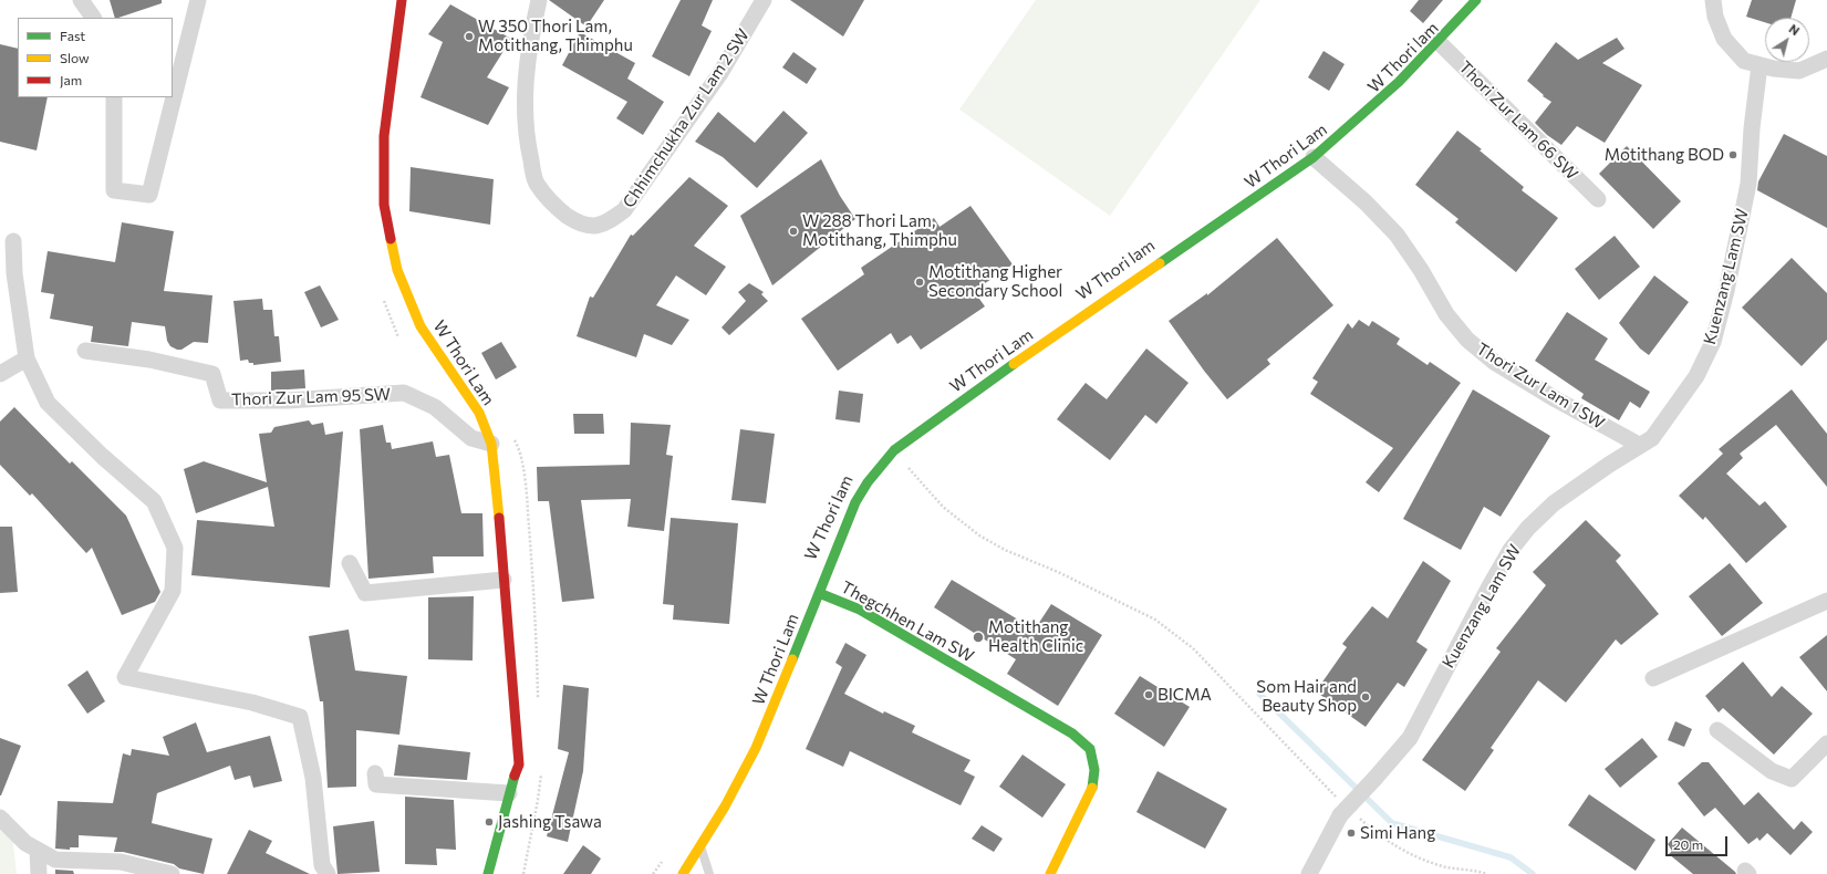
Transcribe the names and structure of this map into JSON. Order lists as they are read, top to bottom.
{
  "streets": {
    "main road": ["W Thori Lam", "Thegchhen Lam SW"],
    "street": [
      "Chhimchukha Zur Lam 2 SW",
      "Thori Zur Lam 66 SW",
      "Kuenzang Lam SW",
      "Thori Zur Lam 1 SW",
      "Thori Zur Lam 95 SW"
    ]
  },
  "crossings": [
    ["Thori Zur Lam 66 SW", "W Thori Lam"],
    ["W Thori Lam", "Thori Zur Lam 1 SW"],
    ["W Thori Lam", "Thori Zur Lam 95 SW"],
    ["W Thori Lam", "Thegchhen Lam SW"],
    ["Kuenzang Lam SW", "Thori Zur Lam 1 SW"]
  ],
  "places": [
    "W 350 Thori Lam, Motithang, Thimphu",
    "Motithang BOD",
    "W 288 Thori Lam, Motithang, Thimphu",
    "Motithang Higher Secondary School",
    "Motithang Health Clinic",
    "BICMA",
    "Som Hair and Beauty Shop",
    "Jashing Tsawa",
    "Simi Hang"
  ],
  "legend": ["Fast", "Slow", "Jam"],
  "scale_bar": "20 m",
  "north": "top right"
}
